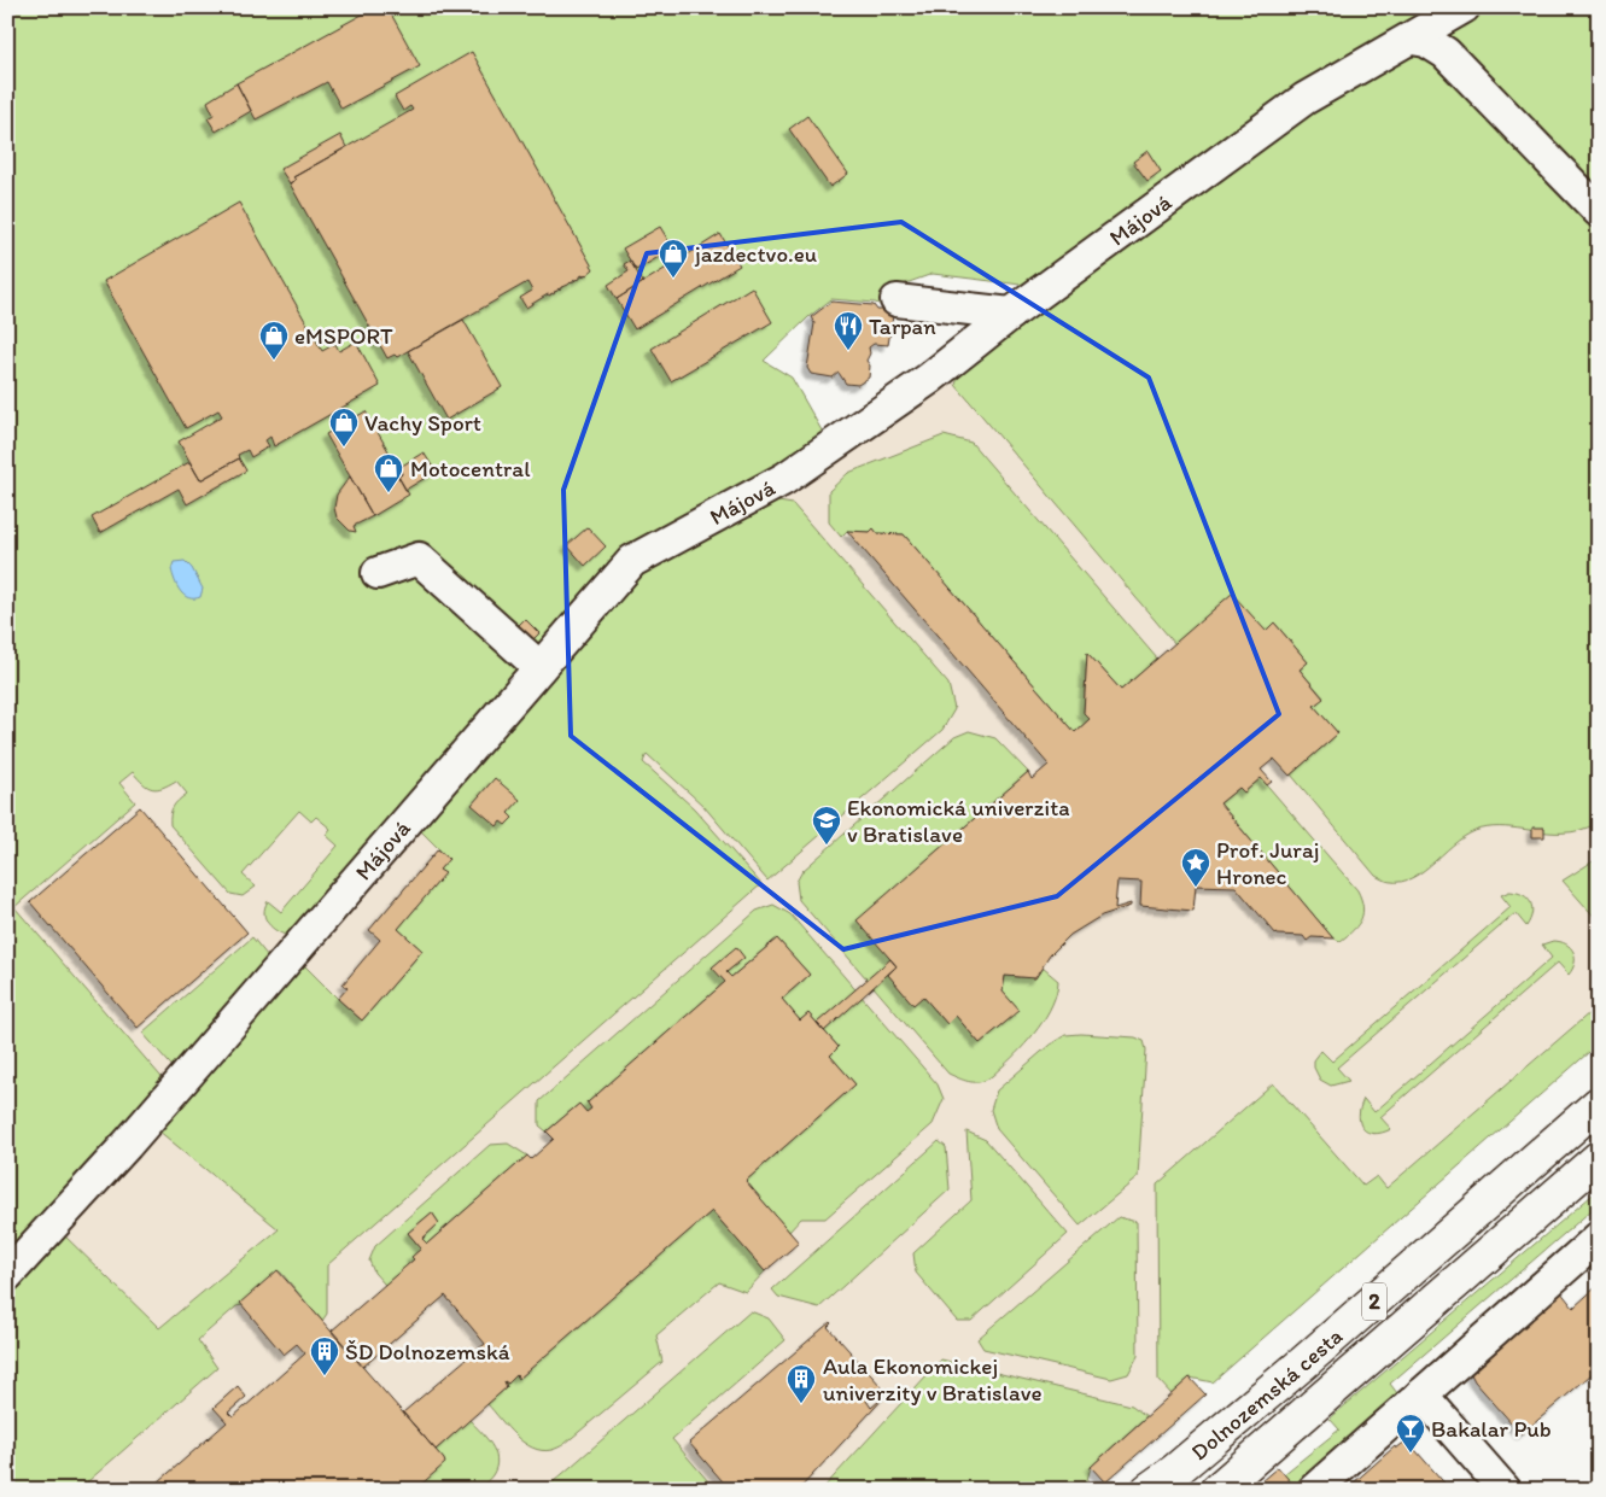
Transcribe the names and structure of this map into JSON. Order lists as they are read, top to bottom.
{
  "streets": {
    "main road": ["2", "Dolnozemská cesta"],
    "street": ["Májová"]
  },
  "places": {
    "shop": [
      "jazdectvo.eu",
      "eMSPORT",
      "Vachy Sport",
      "Motocentral"
    ],
    "restaurant": ["Tarpan"],
    "school or university": ["Ekonomická univerzita v Bratislave"],
    "place": ["Prof. Juraj Hronec"],
    "building": ["ŠD Dolnozemská", "Aula Ekonomickej univerzity v Bratislave"],
    "bar": ["Bakalar Pub"]
  }
}
